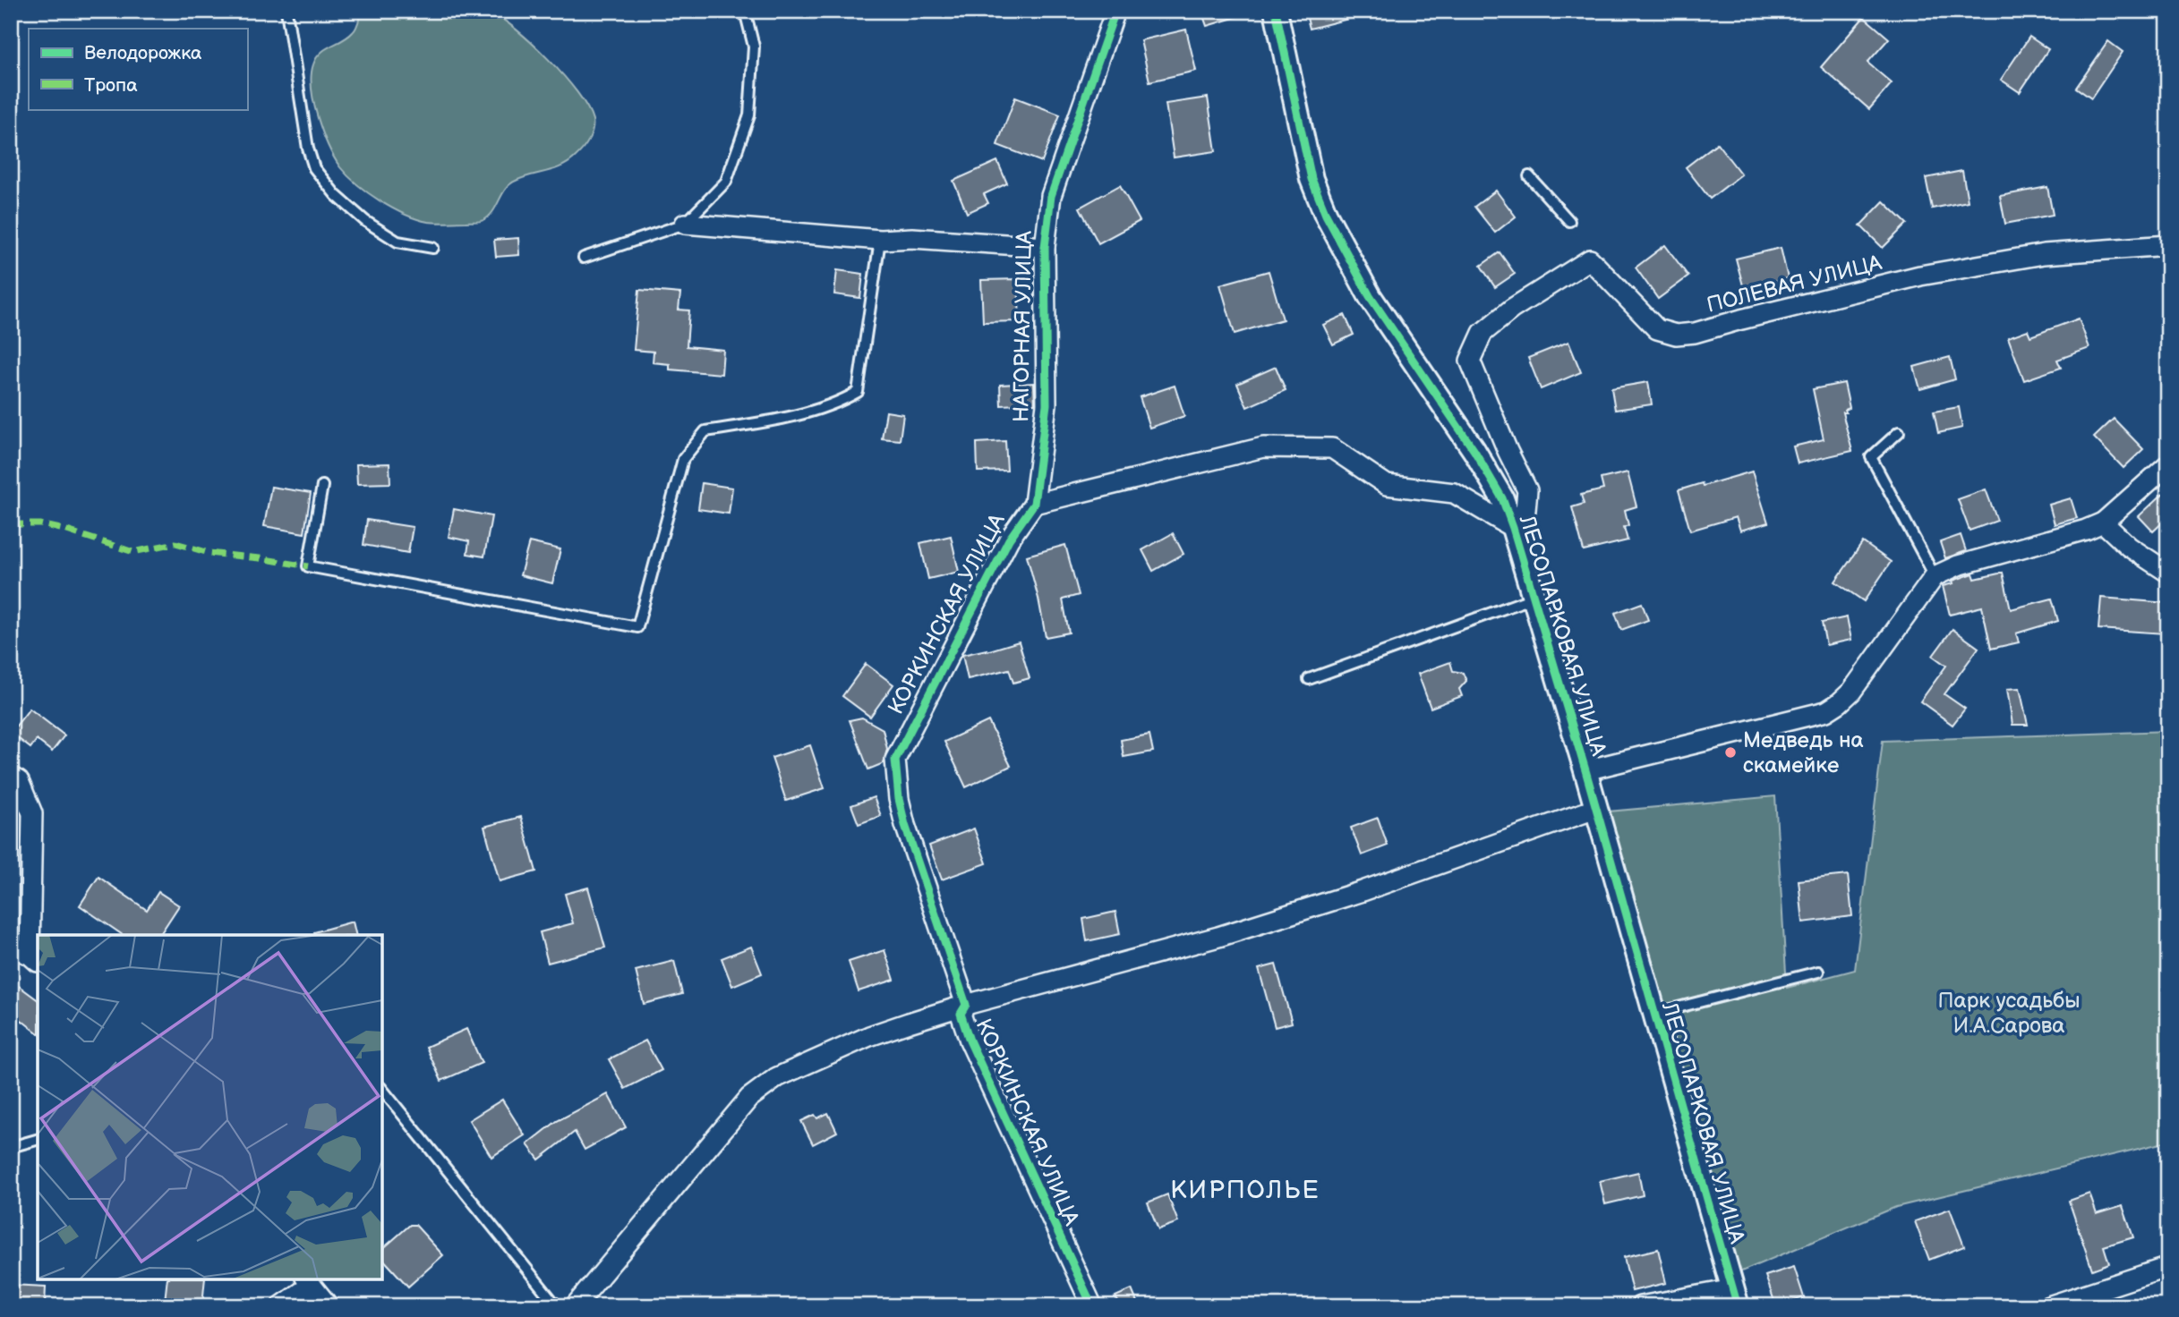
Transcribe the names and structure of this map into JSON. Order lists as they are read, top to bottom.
{
  "streets": {
    "street": [
      "ПОЛЕВАЯ УЛИЦА",
      "НАГОРНАЯ УЛИЦА",
      "КОРКИНСКАЯ УЛИЦА",
      "ЛЕСОПАРКОВАЯ УЛИЦА"
    ]
  },
  "crossings": [
    ["ПОЛЕВАЯ УЛИЦА", "ЛЕСОПАРКОВАЯ УЛИЦА"],
    ["НАГОРНАЯ УЛИЦА", "КОРКИНСКАЯ УЛИЦА"]
  ],
  "districts": ["КИРПОЛЬЕ"],
  "parks": ["Парк усадьбы И.А.Сарова"],
  "places": ["Медведь на скамейке"],
  "legend": ["Велодорожка", "Тропа"]
}
